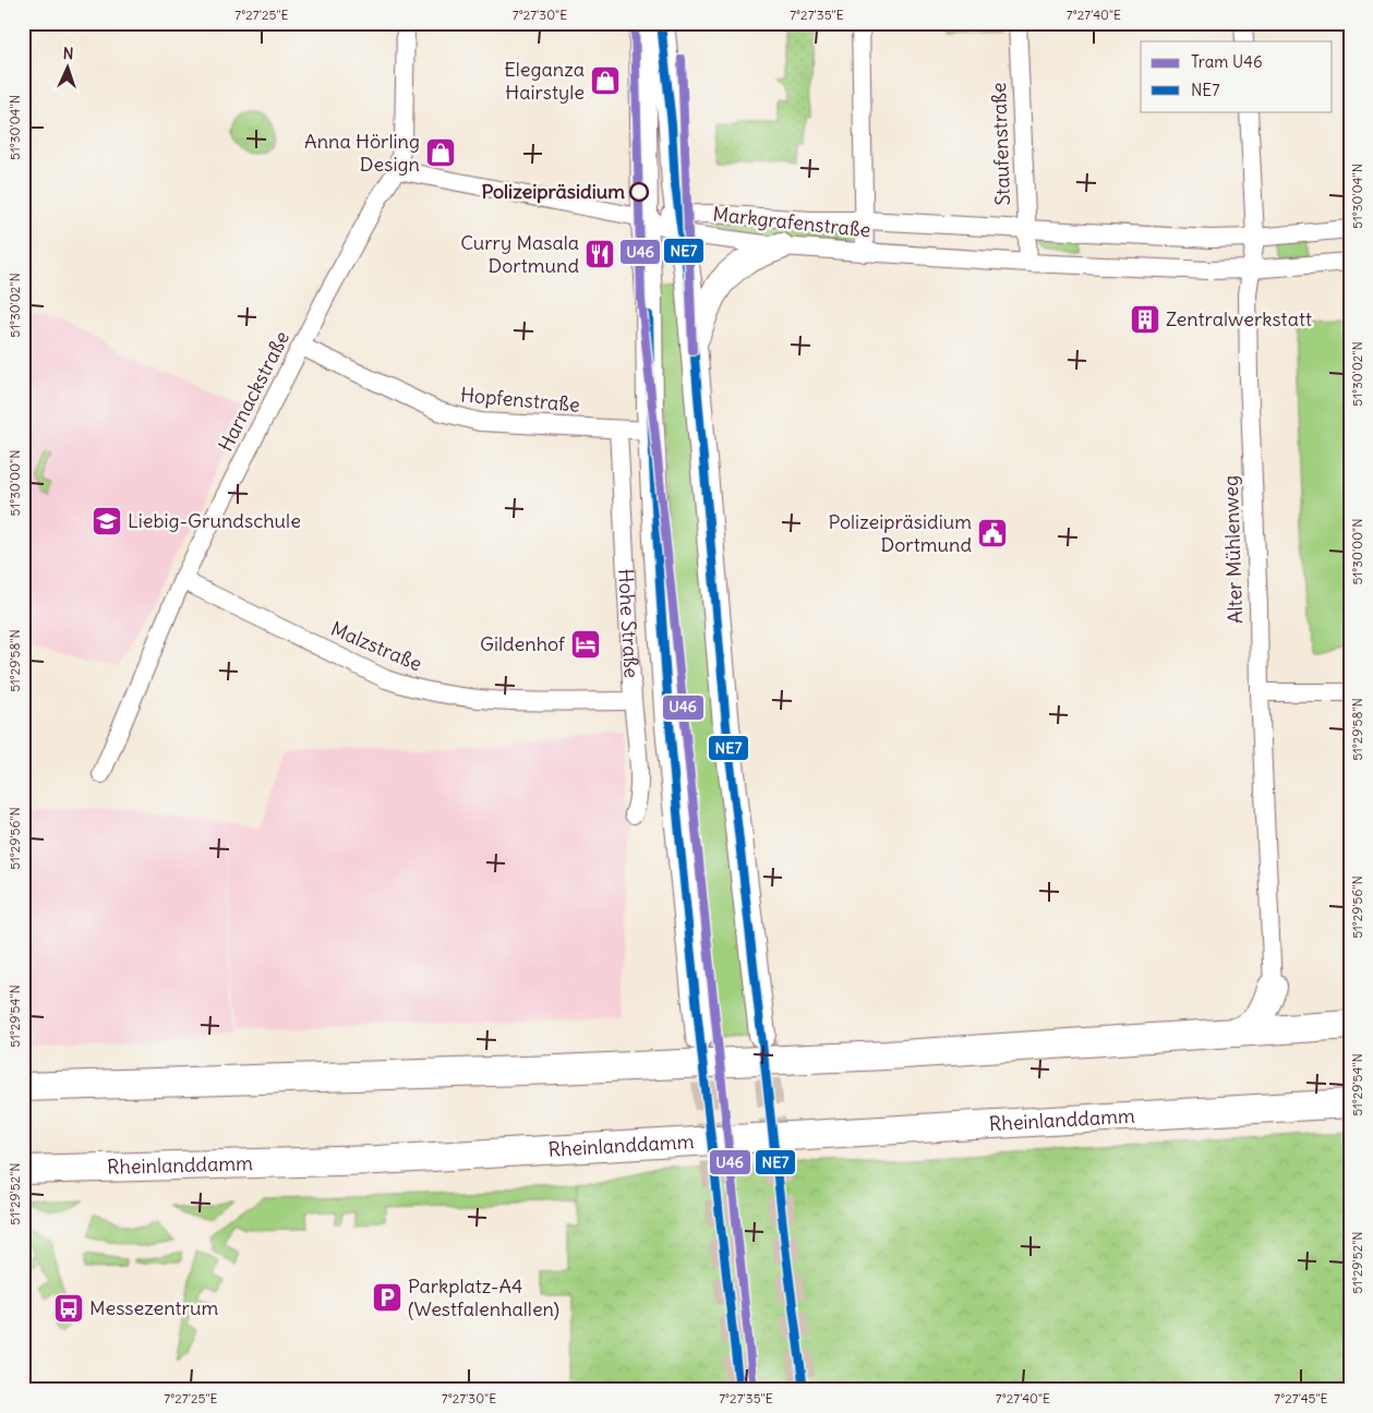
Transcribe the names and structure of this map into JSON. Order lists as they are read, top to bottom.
{
  "streets": {
    "main road": ["Hohe Straße", "Rheinlanddamm"],
    "street": [
      "Staufenstraße",
      "Markgrafenstraße",
      "Harnackstraße",
      "Hopfenstraße",
      "Alter Mühlenweg",
      "Malzstraße"
    ]
  },
  "crossings": [
    ["Staufenstraße", "Markgrafenstraße"],
    ["Markgrafenstraße", "Harnackstraße"],
    ["Markgrafenstraße", "Alter Mühlenweg"],
    ["Markgrafenstraße", "Hohe Straße"],
    ["Harnackstraße", "Hopfenstraße"],
    ["Harnackstraße", "Malzstraße"],
    ["Hopfenstraße", "Hohe Straße"],
    ["Hohe Straße", "Malzstraße"]
  ],
  "places": {
    "shop": ["Eleganza Hairstyle", "Anna Hörling Design"],
    "other": ["Polizeipräsidium"],
    "restaurant": ["Curry Masala Dortmund"],
    "building": ["Zentralwerkstatt"],
    "school or university": ["Liebig-Grundschule"],
    "public building": ["Polizeipräsidium Dortmund"],
    "hotel": ["Gildenhof"],
    "parking": ["Parkplatz-A4 (Westfalenhallen)"],
    "bus stop": ["Messezentrum"]
  },
  "lines": ["tram line U46", "transit line NE7"],
  "legend": ["Tram U46", "NE7"],
  "north": "top",
  "coordinates": [
    "7°27'25\"E",
    "7°27'30\"E",
    "7°27'35\"E",
    "7°27'40\"E",
    "51°30'04\"N",
    "51°30'02\"N",
    "51°30'00\"N",
    "51°29'58\"N",
    "51°29'56\"N",
    "51°29'54\"N",
    "51°29'52\"N",
    "7°27'45\"E"
  ]
}
